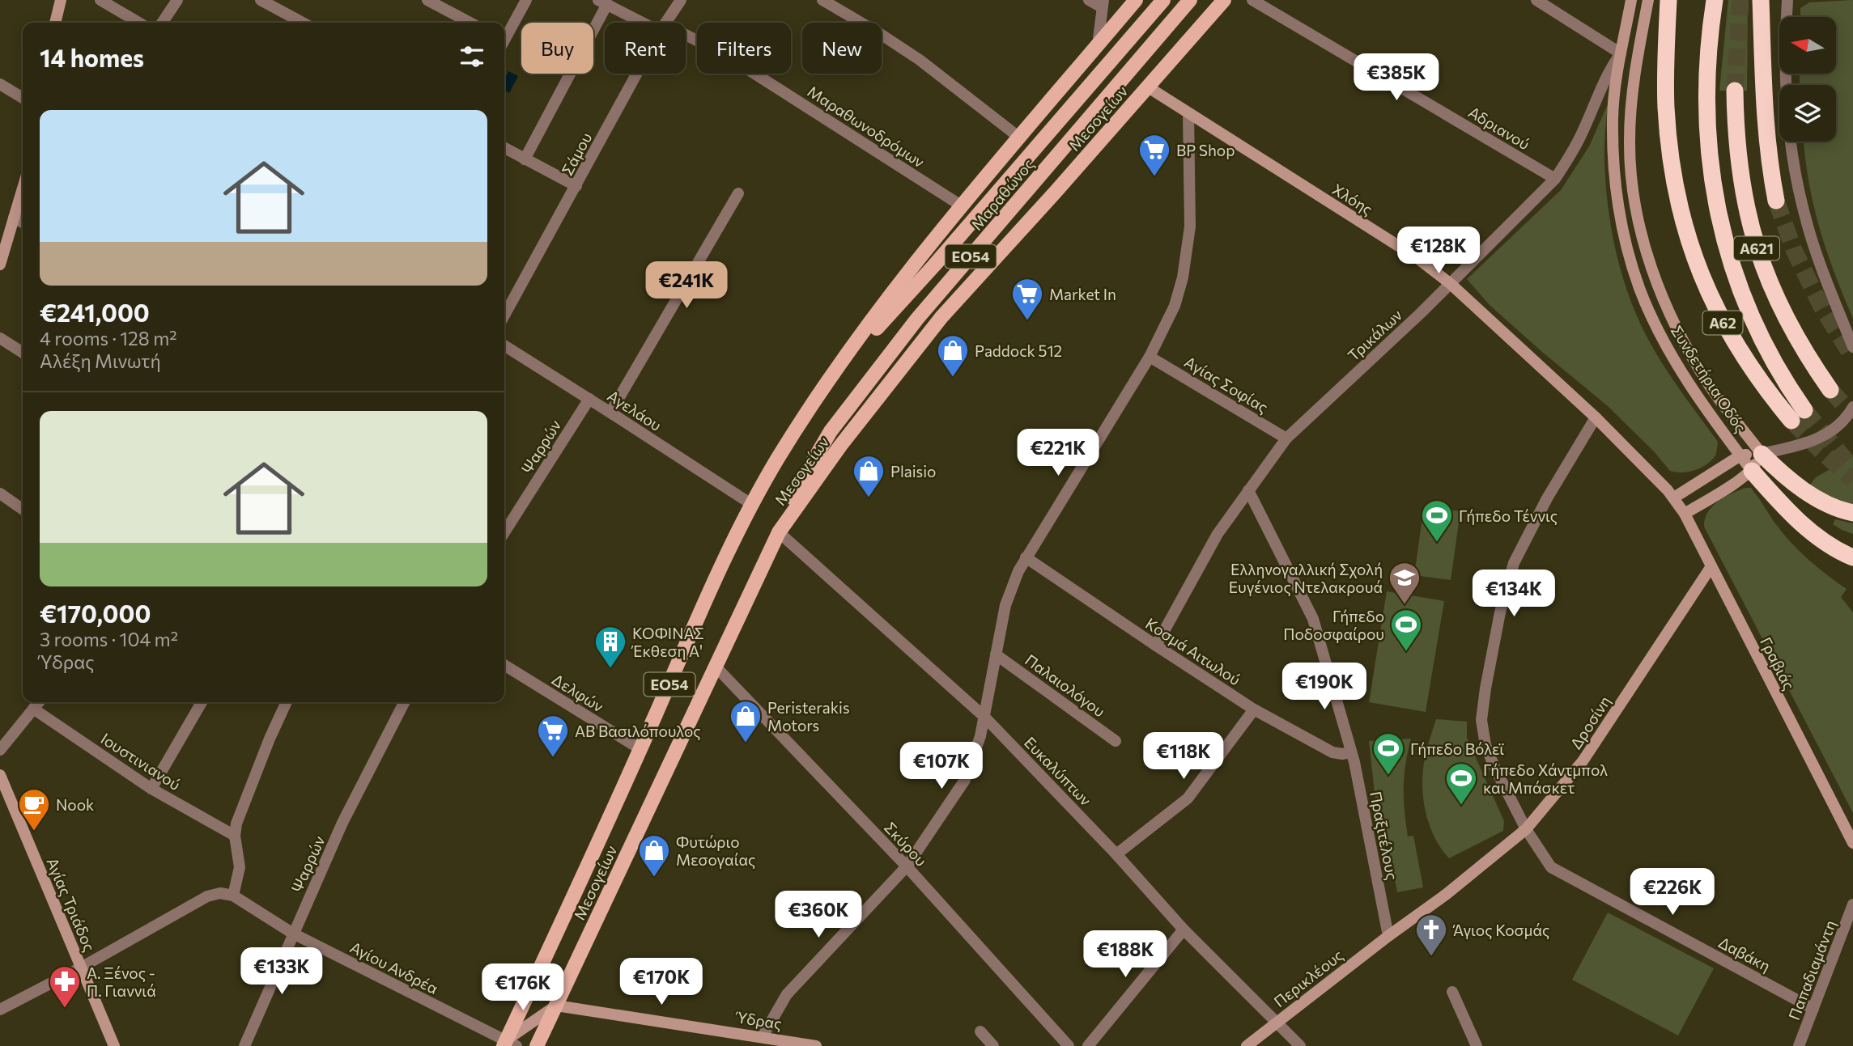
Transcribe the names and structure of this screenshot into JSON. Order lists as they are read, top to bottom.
{
  "streets": {
    "highway": ["Α621", "Α62"],
    "main road": ["Μεσογείων", "Μαραθώνος", "ΕΟ54"],
    "street": [
      "Μαραθωνοδρόμων",
      "Αδριανού",
      "Σάμου",
      "Χλόης",
      "Τρικάλων",
      "Συνδετήρια Οδός",
      "Αγίας Σοφίας",
      "Αγελάου",
      "Ψαρρών",
      "Κοσμά Αιτωλού",
      "Γραβιάς",
      "Παλαιολόγου",
      "Δελφών",
      "Δροσίνη",
      "Ιουστινιανού",
      "Ευκαλύπτων",
      "Πραξιτέλους",
      "Σκύρου",
      "Αγίας Τριάδος",
      "Δαβάκη",
      "Αγίου Ανδρέα",
      "Παπαδιαμάντη",
      "Περικλέους",
      "Ύδρας"
    ]
  },
  "crossings": [
    ["Μεσογείων", "Μαραθωνοδρόμων"],
    ["Μεσογείων", "Μαραθώνος"],
    ["Μεσογείων", "Χλόης"],
    ["Μεσογείων", "Αγελάου"],
    ["Μεσογείων", "Δελφών"],
    ["Μεσογείων", "Ευκαλύπτων"],
    ["Μεσογείων", "Σκύρου"],
    ["Μεσογείων", "Αγίου Ανδρέα"],
    ["Μεσογείων", "Ύδρας"],
    ["Αδριανού", "Τρικάλων"],
    ["Μαραθώνος", "Ευκαλύπτων"],
    ["Χλόης", "Τρικάλων"],
    ["Χλόης", "Γραβιάς"],
    ["Χλόης", "Δαβάκη"],
    ["Α621", "Α62"],
    ["Τρικάλων", "Συνδετήρια Οδός"],
    ["Τρικάλων", "Αγίας Σοφίας"],
    ["Τρικάλων", "Κοσμά Αιτωλού"],
    ["Τρικάλων", "Πραξιτέλους"],
    ["Αγελάου", "Ψαρρών"],
    ["Ψαρρών", "Αγίου Ανδρέα"],
    ["Κοσμά Αιτωλού", "Πραξιτέλους"],
    ["Γραβιάς", "Δροσίνη"],
    ["Δροσίνη", "Πραξιτέλους"],
    ["Δροσίνη", "Δαβάκη"],
    ["Δροσίνη", "Περικλέους"],
    ["Ευκαλύπτων", "Περικλέους"],
    ["Πραξιτέλους", "Περικλέους"],
    ["Δαβάκη", "Παπαδιαμάντη"]
  ],
  "places": {
    "supermarket": ["BP Shop", "Market In", "ΑΒ Βασιλόπουλος"],
    "shop": [
      "Paddock 512",
      "Plaisio",
      "Peristerakis Motors",
      "Φυτώριο Μεσογαίας"
    ],
    "sports": [
      "Γήπεδο Τέννις",
      "Γήπεδο Ποδοσφαίρου",
      "Γήπεδο Βόλεϊ",
      "Γήπεδο Χάντμπολ και Μπάσκετ"
    ],
    "school or university": ["Ελληνογαλλική Σχολή Ευγένιος Ντελακρουά"],
    "building": ["ΚΟΦΙΝΑΣ Έκθεση Α'"],
    "cafe": ["Nook"],
    "church": ["Άγιος Κοσμάς"],
    "pharmacy": ["Α. Ξένος - Π. Γιαννιά"]
  },
  "north": "left",
  "page": {
    "chip": [
      "Buy",
      "Rent",
      "Filters",
      "New"
    ],
    "heading": "14 homes",
    "price": [
      "€385K",
      "€128K",
      "€241K",
      "€221K",
      "€134K",
      "€190K",
      "€118K",
      "€107K",
      "€226K",
      "€360K",
      "€188K",
      "€133K",
      "€170K",
      "€176K"
    ],
    "list": [
      {
        "name": "€241,000",
        "note": "4 rooms · 128 m² · Αλέξη Μινωτή"
      },
      {
        "name": "€170,000",
        "note": "3 rooms · 104 m² · Ύδρας"
      }
    ]
  }
}
